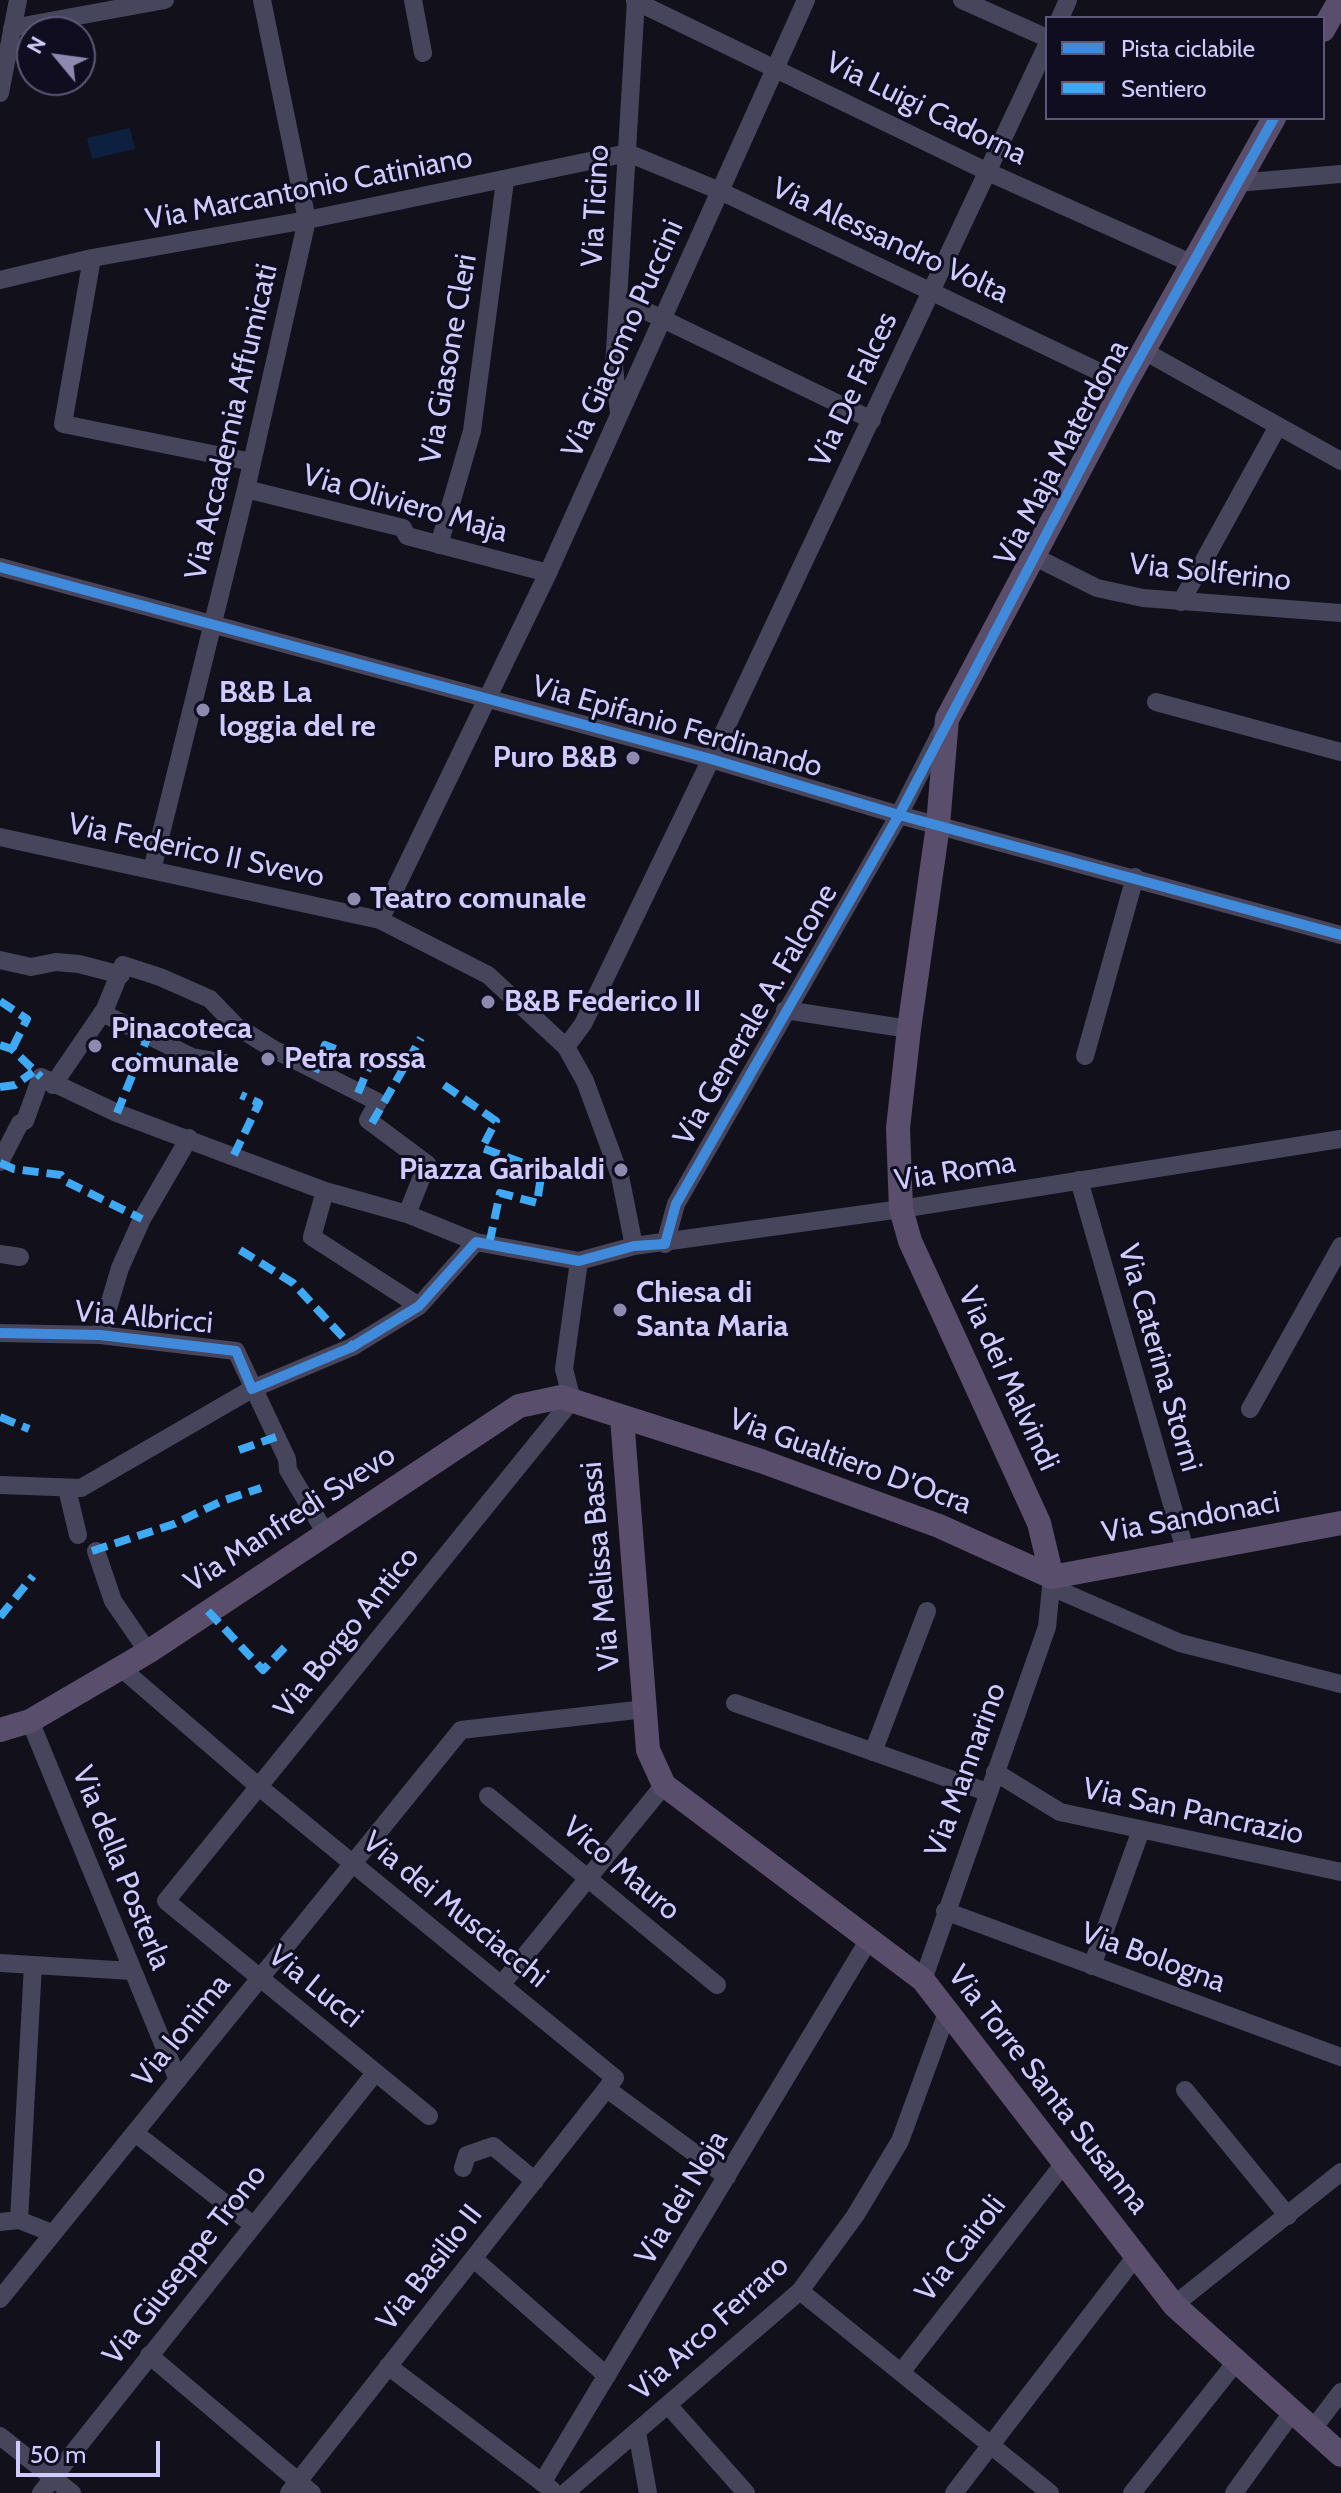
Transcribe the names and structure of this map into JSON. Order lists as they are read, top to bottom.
{
  "streets": {
    "main road": [
      "Via Maja Materdona",
      "Via dei Malvindi",
      "Via Gualtiero D'Ocra",
      "Via Sandonaci",
      "Via Manfredi Svevo",
      "Via Melissa Bassi",
      "Via Torre Santa Susanna"
    ],
    "street": [
      "Via Luigi Cadorna",
      "Via Marcantonio Catiniano",
      "Via Ticino",
      "Via Alessandro Volta",
      "Via Giacomo Puccini",
      "Via Giasone Cleri",
      "Via De Falces",
      "Via Accademia Affumicati",
      "Via Oliviero Maja",
      "Via Solferino",
      "Via Epifanio Ferdinando",
      "Via Federico II Svevo",
      "Via Generale A. Falcone",
      "Via Roma",
      "Via Albricci",
      "Via Caterina Storni",
      "Via Borgo Antico",
      "Via Mannarino",
      "Via San Pancrazio",
      "Via della Posterla",
      "Vico Mauro",
      "Via dei Musciacchi",
      "Via Bologna",
      "Via Lucci",
      "Via Ionima",
      "Via dei Noja",
      "Via Cairoli",
      "Via Giuseppe Trono",
      "Via Basilio II",
      "Via Arco Ferraro"
    ]
  },
  "crossings": [
    ["Via Luigi Cadorna", "Via Ticino"],
    ["Via Luigi Cadorna", "Via Giacomo Puccini"],
    ["Via Luigi Cadorna", "Via De Falces"],
    ["Via Luigi Cadorna", "Via Maja Materdona"],
    ["Via Marcantonio Catiniano", "Via Ticino"],
    ["Via Marcantonio Catiniano", "Via Alessandro Volta"],
    ["Via Marcantonio Catiniano", "Via Giasone Cleri"],
    ["Via Marcantonio Catiniano", "Via Accademia Affumicati"],
    ["Via Ticino", "Via Alessandro Volta"],
    ["Via Ticino", "Via Giacomo Puccini"],
    ["Via Alessandro Volta", "Via Giacomo Puccini"],
    ["Via Alessandro Volta", "Via De Falces"],
    ["Via Alessandro Volta", "Via Maja Materdona"],
    ["Via Giacomo Puccini", "Via Oliviero Maja"],
    ["Via Giacomo Puccini", "Via Epifanio Ferdinando"],
    ["Via Giacomo Puccini", "Via Federico II Svevo"],
    ["Via Giasone Cleri", "Via Oliviero Maja"],
    ["Via De Falces", "Via Epifanio Ferdinando"],
    ["Via De Falces", "Via Federico II Svevo"],
    ["Via Accademia Affumicati", "Via Oliviero Maja"],
    ["Via Accademia Affumicati", "Via Epifanio Ferdinando"],
    ["Via Accademia Affumicati", "Via Federico II Svevo"],
    ["Via Maja Materdona", "Via Solferino"],
    ["Via Maja Materdona", "Via Epifanio Ferdinando"],
    ["Via Maja Materdona", "Via Generale A. Falcone"],
    ["Via Maja Materdona", "Via dei Malvindi"],
    ["Via Epifanio Ferdinando", "Via Generale A. Falcone"],
    ["Via Generale A. Falcone", "Via Roma"],
    ["Via Roma", "Via Caterina Storni"],
    ["Via Roma", "Via dei Malvindi"],
    ["Via Caterina Storni", "Via Sandonaci"],
    ["Via dei Malvindi", "Via Gualtiero D'Ocra"],
    ["Via dei Malvindi", "Via Sandonaci"],
    ["Via dei Malvindi", "Via Mannarino"],
    ["Via Gualtiero D'Ocra", "Via Sandonaci"],
    ["Via Gualtiero D'Ocra", "Via Manfredi Svevo"],
    ["Via Gualtiero D'Ocra", "Via Melissa Bassi"],
    ["Via Gualtiero D'Ocra", "Via Mannarino"],
    ["Via Sandonaci", "Via Mannarino"],
    ["Via Manfredi Svevo", "Via Melissa Bassi"],
    ["Via Manfredi Svevo", "Via Borgo Antico"],
    ["Via Manfredi Svevo", "Via della Posterla"],
    ["Via Manfredi Svevo", "Via dei Musciacchi"],
    ["Via Melissa Bassi", "Via Ionima"],
    ["Via Melissa Bassi", "Via Torre Santa Susanna"],
    ["Via Borgo Antico", "Via dei Musciacchi"],
    ["Via Borgo Antico", "Via Lucci"],
    ["Via Mannarino", "Via San Pancrazio"],
    ["Via Mannarino", "Via Bologna"],
    ["Via Mannarino", "Via Torre Santa Susanna"],
    ["Via della Posterla", "Via Ionima"],
    ["Via dei Musciacchi", "Via Ionima"],
    ["Via dei Musciacchi", "Via dei Noja"],
    ["Via dei Musciacchi", "Via Basilio II"],
    ["Via Lucci", "Via Ionima"],
    ["Via Lucci", "Via Giuseppe Trono"],
    ["Via Ionima", "Via Torre Santa Susanna"],
    ["Via Torre Santa Susanna", "Via dei Noja"],
    ["Via Torre Santa Susanna", "Via Cairoli"],
    ["Via Torre Santa Susanna", "Via Arco Ferraro"]
  ],
  "places": [
    "B&B La loggia del re",
    "Puro B&B",
    "Teatro comunale",
    "B&B Federico II",
    "Pinacoteca comunale",
    "Petra rossa",
    "Piazza Garibaldi",
    "Chiesa di Santa Maria"
  ],
  "legend": ["Pista ciclabile", "Sentiero"],
  "scale_bar": "50 m",
  "north": "top left"
}
